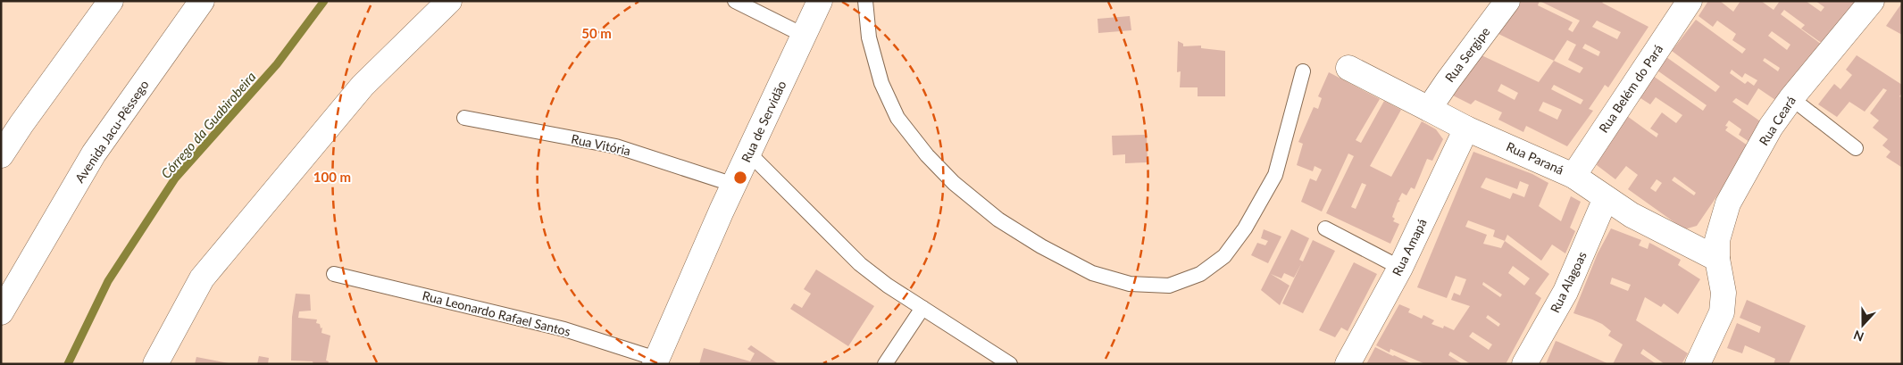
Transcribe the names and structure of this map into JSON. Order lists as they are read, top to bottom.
{
  "streets": {
    "main road": [
      "Rua Sergipe",
      "Rua Belém do Pará",
      "Rua Ceará",
      "Rua de Servidão",
      "Avenida Jacu-Pêssego",
      "Rua Paraná",
      "Rua Amapá",
      "Rua Alagoas"
    ],
    "lane": ["Rua Vitória", "Rua Leonardo Rafael Santos"]
  },
  "crossings": [
    ["Rua Sergipe", "Rua Paraná"],
    ["Rua Belém do Pará", "Rua Paraná"],
    ["Rua Ceará", "Rua Paraná"],
    ["Rua de Servidão", "Rua Vitória"],
    ["Rua de Servidão", "Rua Leonardo Rafael Santos"],
    ["Rua Paraná", "Rua Amapá"],
    ["Rua Paraná", "Rua Alagoas"]
  ],
  "water": ["Córrego da Guabirobeira"],
  "north": "bottom",
  "rings": ["50 m", "100 m"]
}
